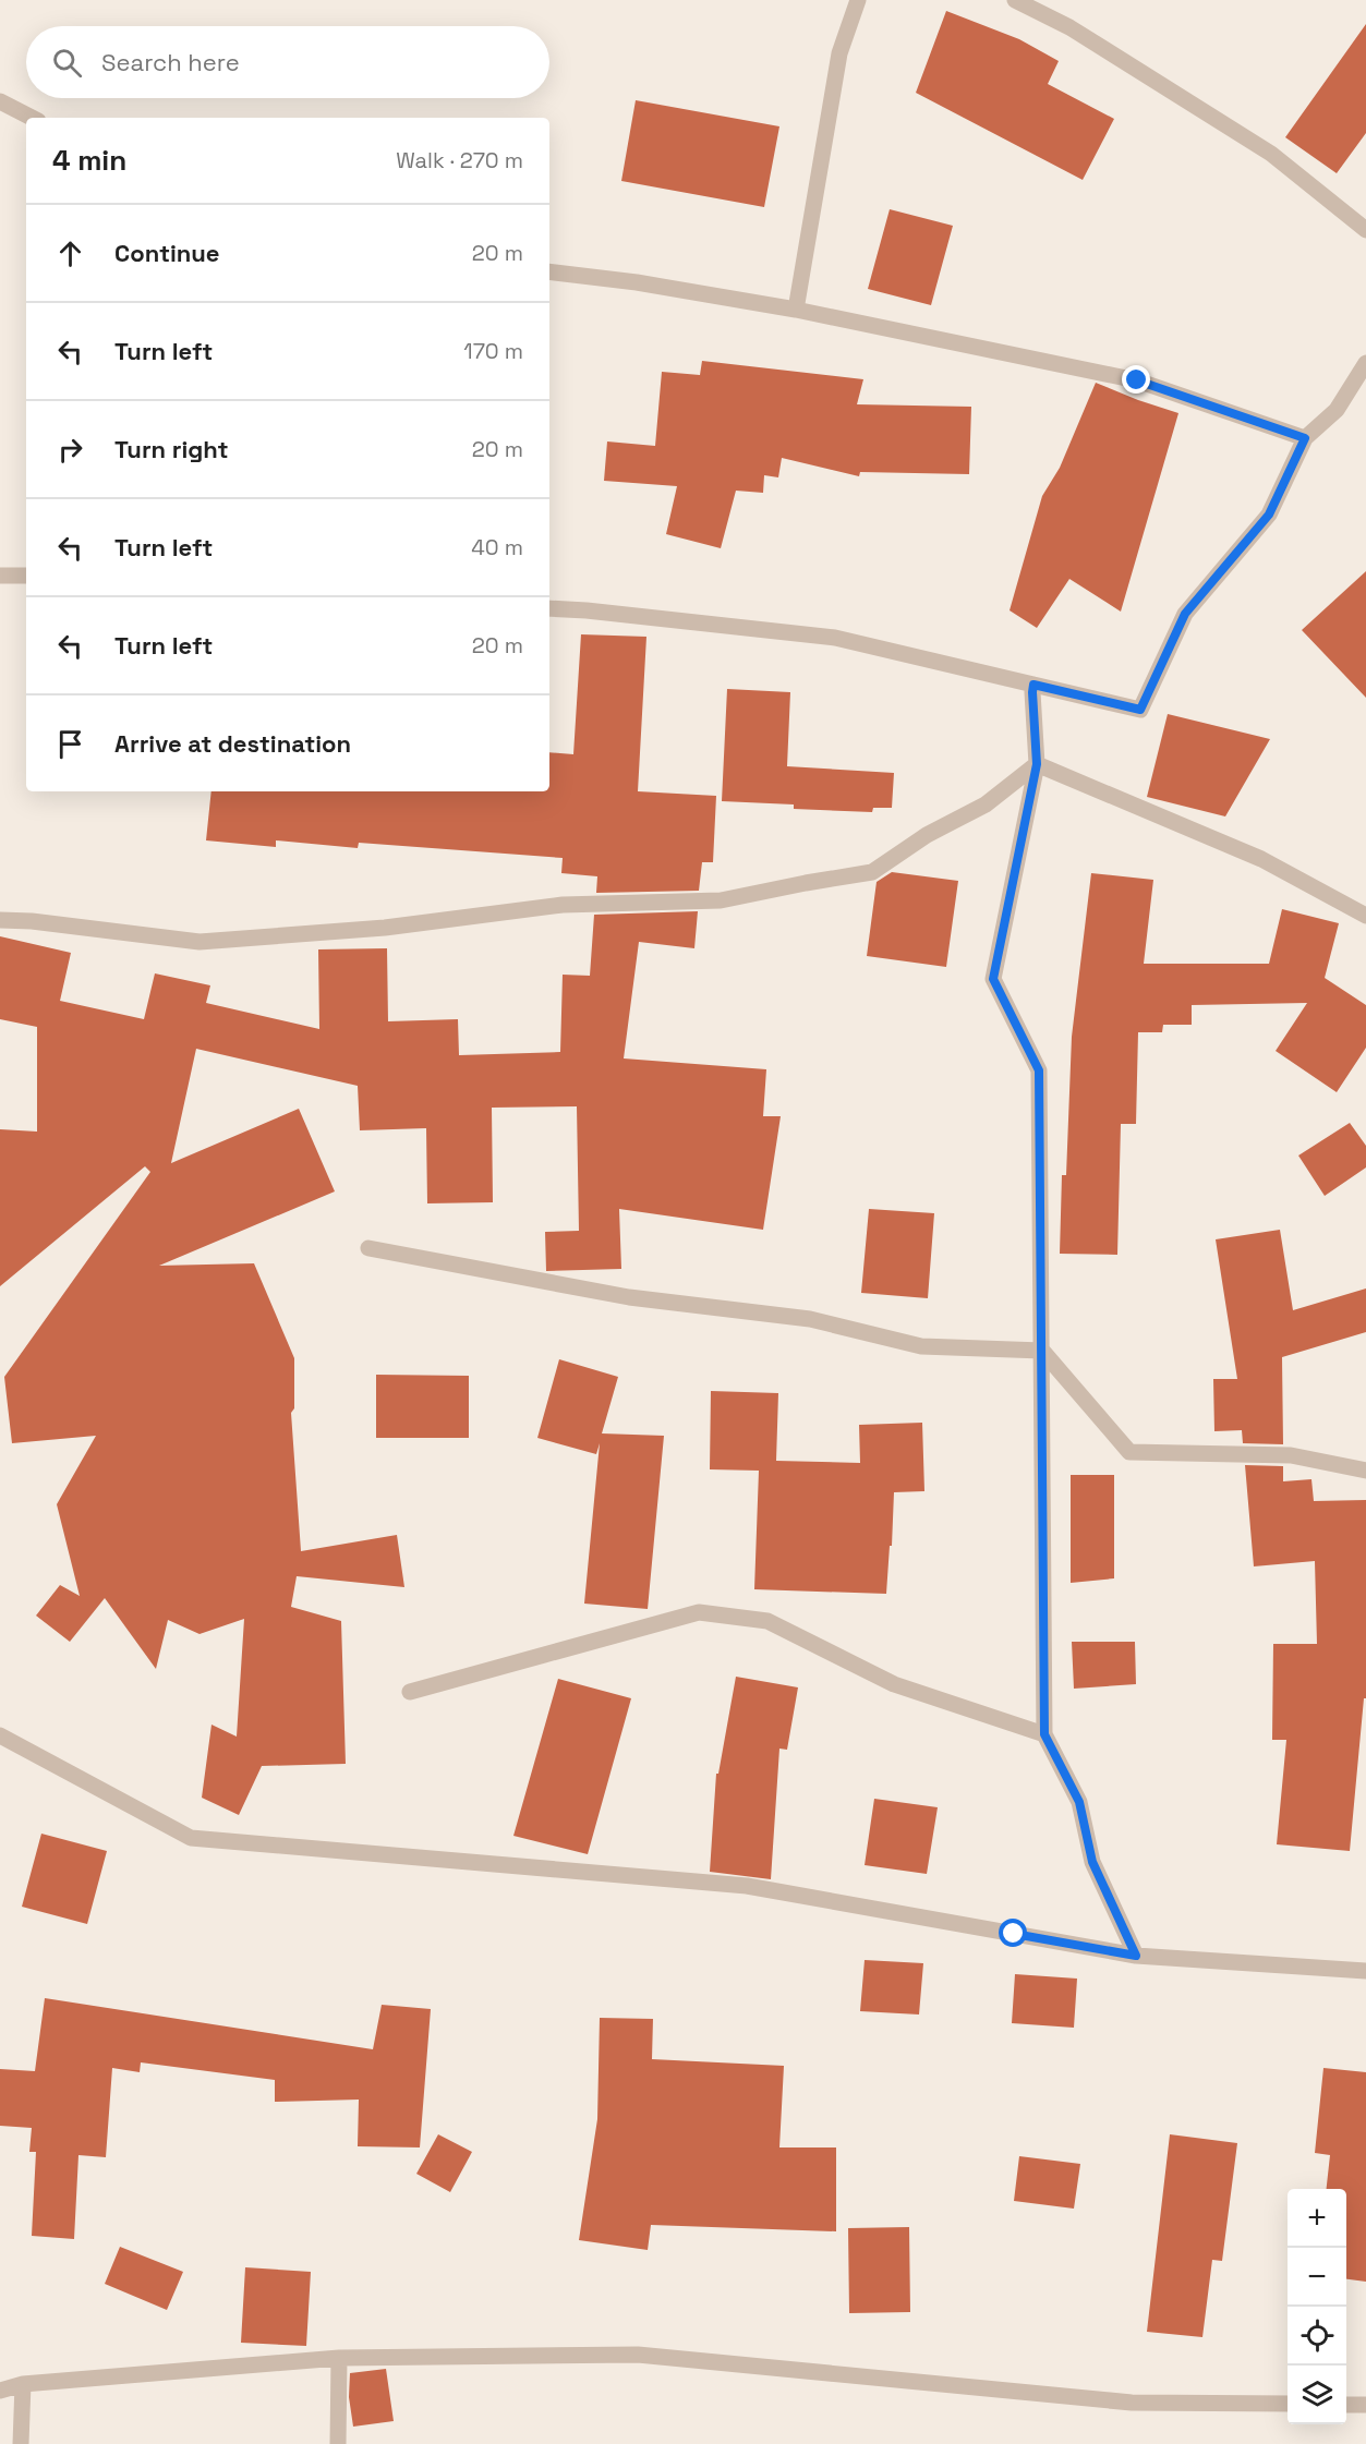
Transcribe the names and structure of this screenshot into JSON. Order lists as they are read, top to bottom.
{
  "page": {
    "search": "Search here",
    "heading": ["4 min", "Walk · 270 m"],
    "list": [
      ["Continue", "20 m"],
      ["Turn left", "170 m"],
      ["Turn right", "20 m"],
      ["Turn left", "40 m"],
      ["Turn left", "20 m"],
      "Arrive at destination"
    ],
    "map_buttons": ["+", "−"]
  }
}
